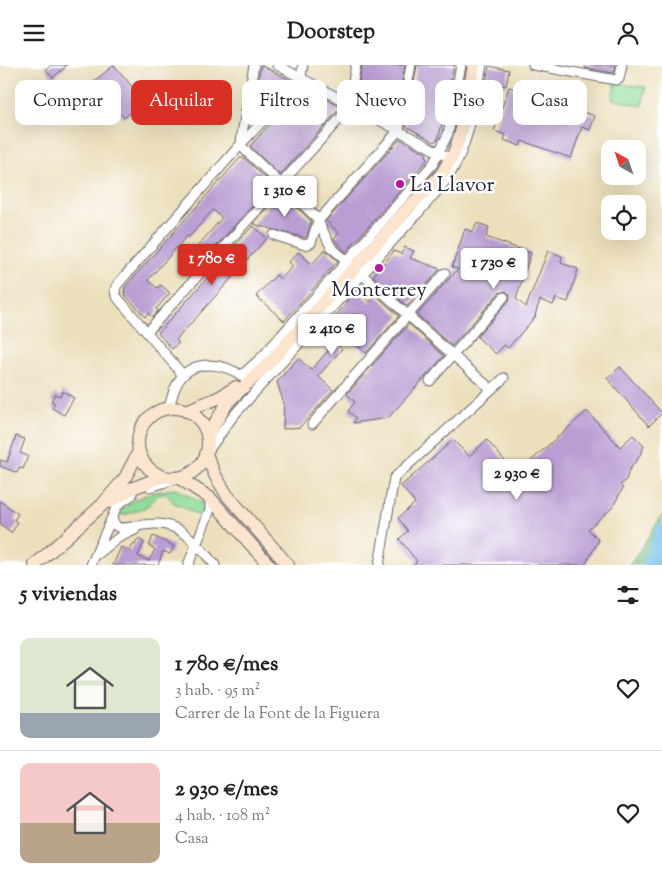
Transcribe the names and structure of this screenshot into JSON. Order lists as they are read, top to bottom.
{
  "places": ["La Llavor", "Monterrey"],
  "north": "top left",
  "page": {
    "header": "Doorstep",
    "chip": [
      "Comprar",
      "Alquilar",
      "Filtros",
      "Nuevo",
      "Piso",
      "Casa"
    ],
    "price": [
      "1 310 €",
      "1 780 €",
      "1 730 €",
      "2 410 €",
      "2 930 €"
    ],
    "heading": "5 viviendas",
    "list": [
      {
        "name": "1 780 €/mes",
        "note": "3 hab. · 95 m² · Carrer de la Font de la Figuera"
      },
      {
        "name": "2 930 €/mes",
        "note": "4 hab. · 108 m² · Casa"
      }
    ]
  }
}
